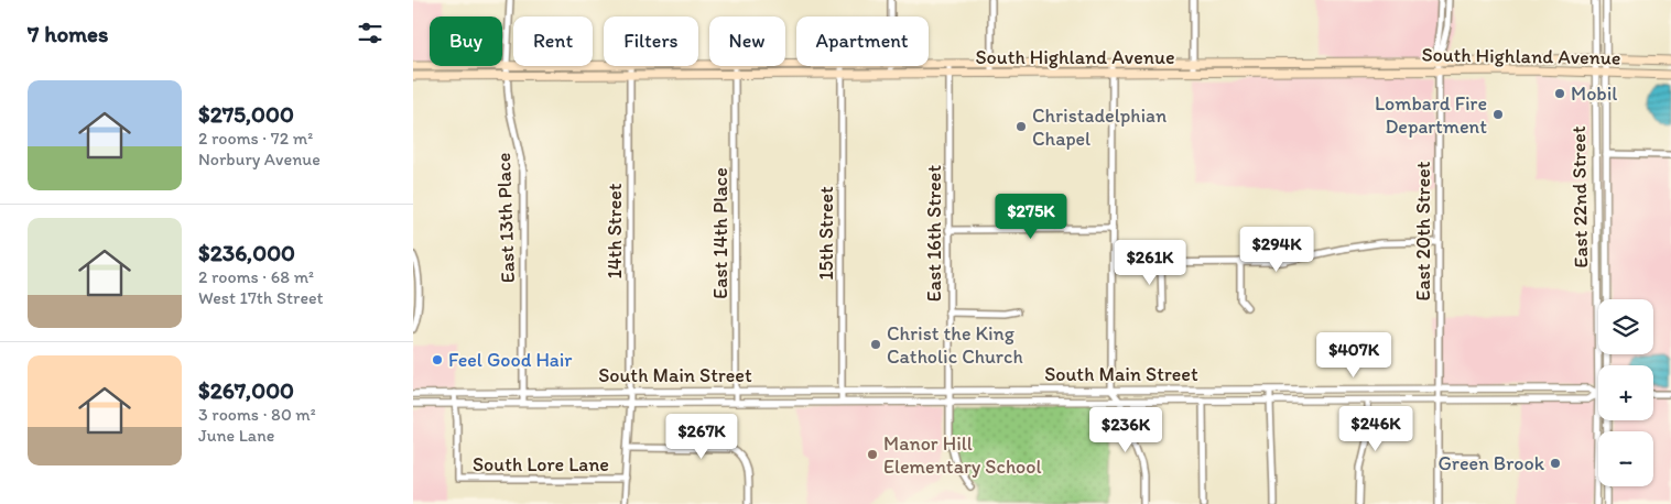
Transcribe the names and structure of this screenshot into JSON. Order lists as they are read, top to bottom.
{
  "streets": {
    "main road": ["South Highland Avenue"],
    "street": [
      "East 22nd Street",
      "East 13th Place",
      "14th Street",
      "East 20th Street",
      "East 14th Place",
      "15th Street",
      "East 16th Street",
      "South Main Street",
      "South Lore Lane"
    ]
  },
  "crossings": [
    ["South Highland Avenue", "East 22nd Street"],
    ["South Highland Avenue", "East 13th Place"],
    ["South Highland Avenue", "14th Street"],
    ["South Highland Avenue", "East 20th Street"],
    ["South Highland Avenue", "East 14th Place"],
    ["South Highland Avenue", "15th Street"],
    ["South Highland Avenue", "East 16th Street"],
    ["East 22nd Street", "South Main Street"],
    ["East 13th Place", "South Main Street"],
    ["14th Street", "South Main Street"],
    ["14th Street", "South Lore Lane"],
    ["East 20th Street", "South Main Street"],
    ["East 14th Place", "South Main Street"],
    ["15th Street", "South Main Street"],
    ["East 16th Street", "South Main Street"],
    ["South Main Street", "South Lore Lane"]
  ],
  "places": [
    "Mobil",
    "Lombard Fire Department",
    "Christadelphian Chapel",
    "Christ the King Catholic Church",
    "Feel Good Hair",
    "Manor Hill Elementary School",
    "Green Brook"
  ],
  "page": {
    "heading": "7 homes",
    "chip": [
      "Buy",
      "Rent",
      "Filters",
      "New",
      "Apartment"
    ],
    "list": [
      {
        "name": "$275,000",
        "note": "2 rooms · 72 m² · Norbury Avenue"
      },
      {
        "name": "$236,000",
        "note": "2 rooms · 68 m² · West 17th Street"
      },
      {
        "name": "$267,000",
        "note": "3 rooms · 80 m² · June Lane"
      }
    ],
    "price": [
      "$275K",
      "$294K",
      "$261K",
      "$407K",
      "$246K",
      "$236K",
      "$267K"
    ],
    "map_buttons": ["+", "−"]
  }
}
